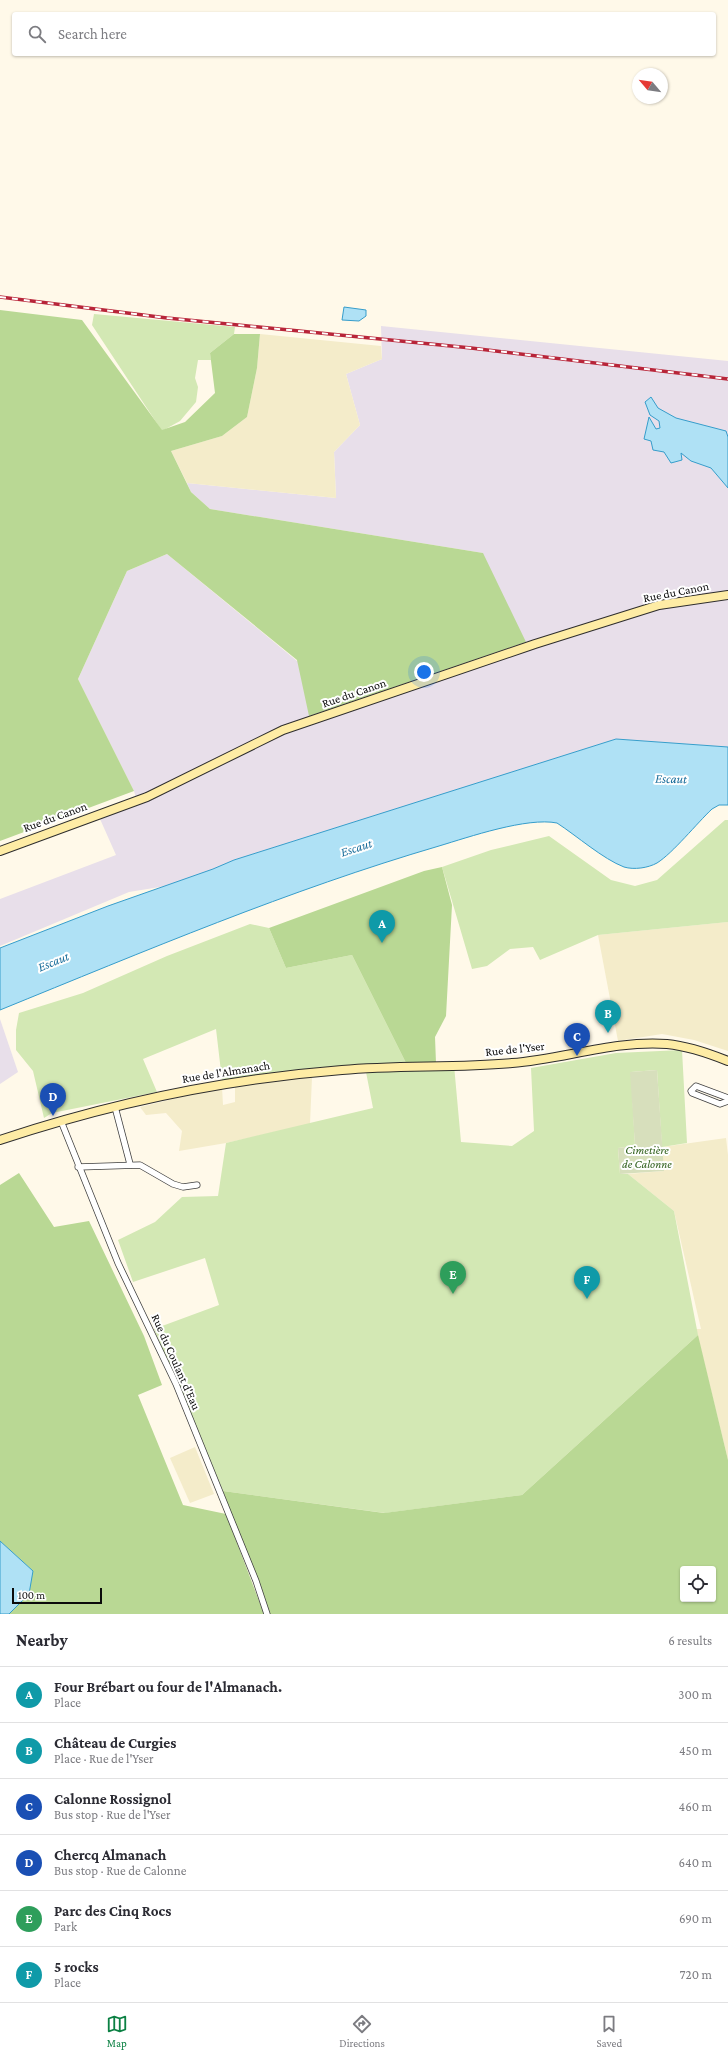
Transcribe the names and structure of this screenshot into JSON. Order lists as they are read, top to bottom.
{
  "streets": {
    "main road": ["Rue du Canon", "Rue de l'Yser", "Rue de l'Almanach"],
    "street": ["Rue du Coulant d'Eau"]
  },
  "crossings": [
    ["Rue de l'Yser", "Rue de l'Almanach"],
    ["Rue de l'Almanach", "Rue du Coulant d'Eau"]
  ],
  "water": ["Escaut"],
  "parks": ["Cimetière de Calonne"],
  "scale_bar": "100 m",
  "north": "top left",
  "page": {
    "search": "Search here",
    "pins": [
      "A",
      "B",
      "C",
      "D",
      "E",
      "F"
    ],
    "scale": "100 m",
    "heading": ["Nearby", "6 results"],
    "list": [
      {
        "mark": "A",
        "name": "Four Brébart ou four de l'Almanach.",
        "note": "Place",
        "value": "300 m"
      },
      {
        "mark": "B",
        "name": "Château de Curgies",
        "note": "Place · Rue de l'Yser",
        "value": "450 m"
      },
      {
        "mark": "C",
        "name": "Calonne Rossignol",
        "note": "Bus stop · Rue de l'Yser",
        "value": "460 m"
      },
      {
        "mark": "D",
        "name": "Chercq Almanach",
        "note": "Bus stop · Rue de Calonne",
        "value": "640 m"
      },
      {
        "mark": "E",
        "name": "Parc des Cinq Rocs",
        "note": "Park",
        "value": "690 m"
      },
      {
        "mark": "F",
        "name": "5 rocks",
        "note": "Place",
        "value": "720 m"
      }
    ],
    "nav": ["Map", "Directions", "Saved"]
  }
}
